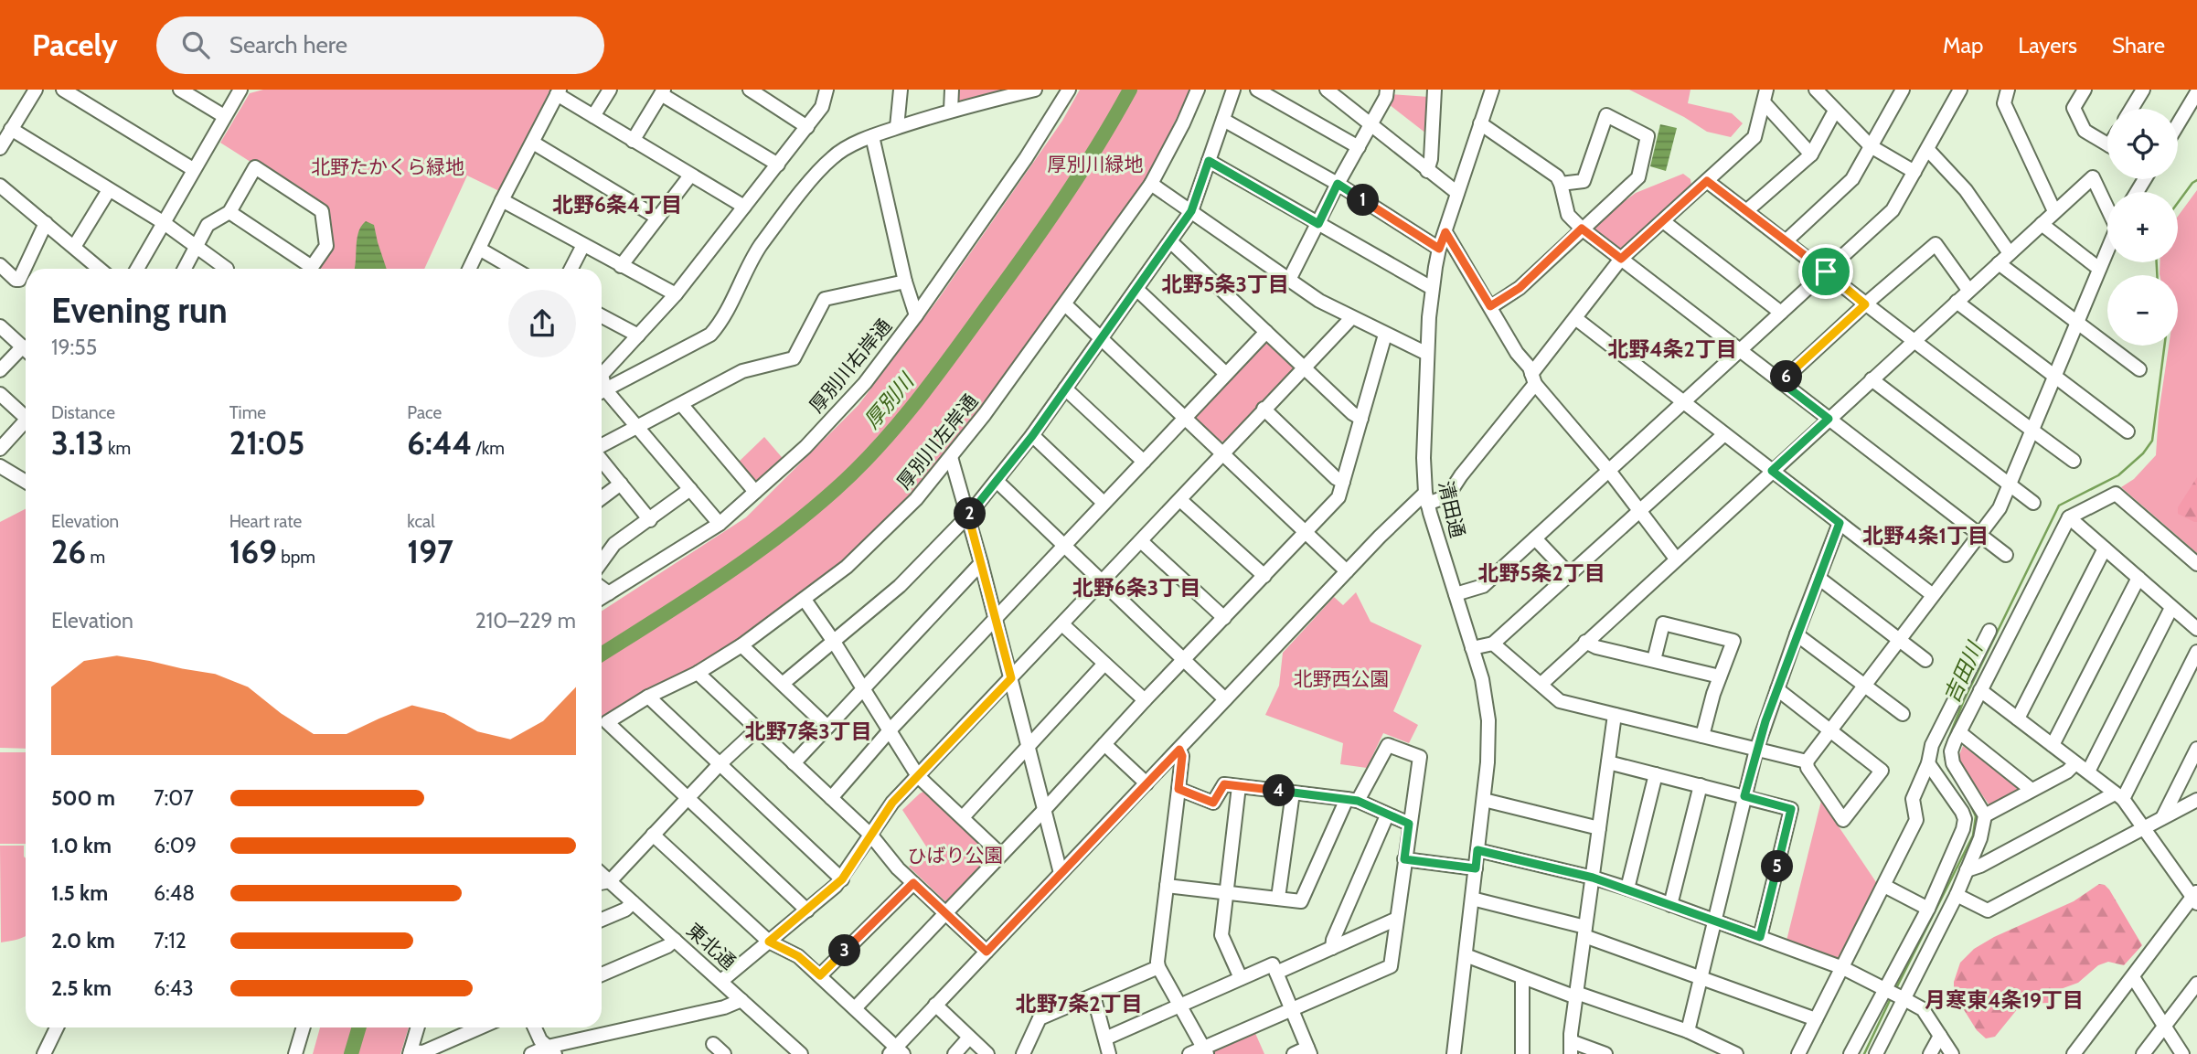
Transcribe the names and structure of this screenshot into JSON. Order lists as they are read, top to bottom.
{
  "streets": {
    "street": [
      "厚別川右岸通",
      "厚別川左岸通",
      "清田通",
      "東北通"
    ]
  },
  "districts": [
    "北野6条4丁目",
    "北野5条3丁目",
    "北野4条2丁目",
    "北野4条1丁目",
    "北野5条2丁目",
    "北野6条3丁目",
    "北野7条3丁目",
    "月寒東4条19丁目",
    "北野7条2丁目"
  ],
  "water": ["厚別川", "吉田川"],
  "parks": [
    "厚別川緑地",
    "北野たかくら緑地",
    "北野西公園",
    "ひばり公園"
  ],
  "page": {
    "header": "Pacely",
    "search": "Search here",
    "nav": ["Map", "Layers", "Share"],
    "map_buttons": ["+", "−"],
    "pins": [
      "1",
      "6",
      "2",
      "4",
      "5",
      "3"
    ],
    "heading": ["Evening run", "19:55"],
    "stats": [
      ["Distance", "3.13 km"],
      ["Time", "21:05"],
      ["Pace", "6:44 /km"],
      ["Elevation", "26 m"],
      ["Heart rate", "169 bpm"],
      ["kcal", "197"]
    ],
    "chart": ["Elevation", "210–229 m"],
    "list": [
      {
        "name": "500 m",
        "note": "7:07"
      },
      {
        "name": "1.0 km",
        "note": "6:09"
      },
      {
        "name": "1.5 km",
        "note": "6:48"
      },
      {
        "name": "2.0 km",
        "note": "7:12"
      },
      {
        "name": "2.5 km",
        "note": "6:43"
      }
    ]
  }
}
